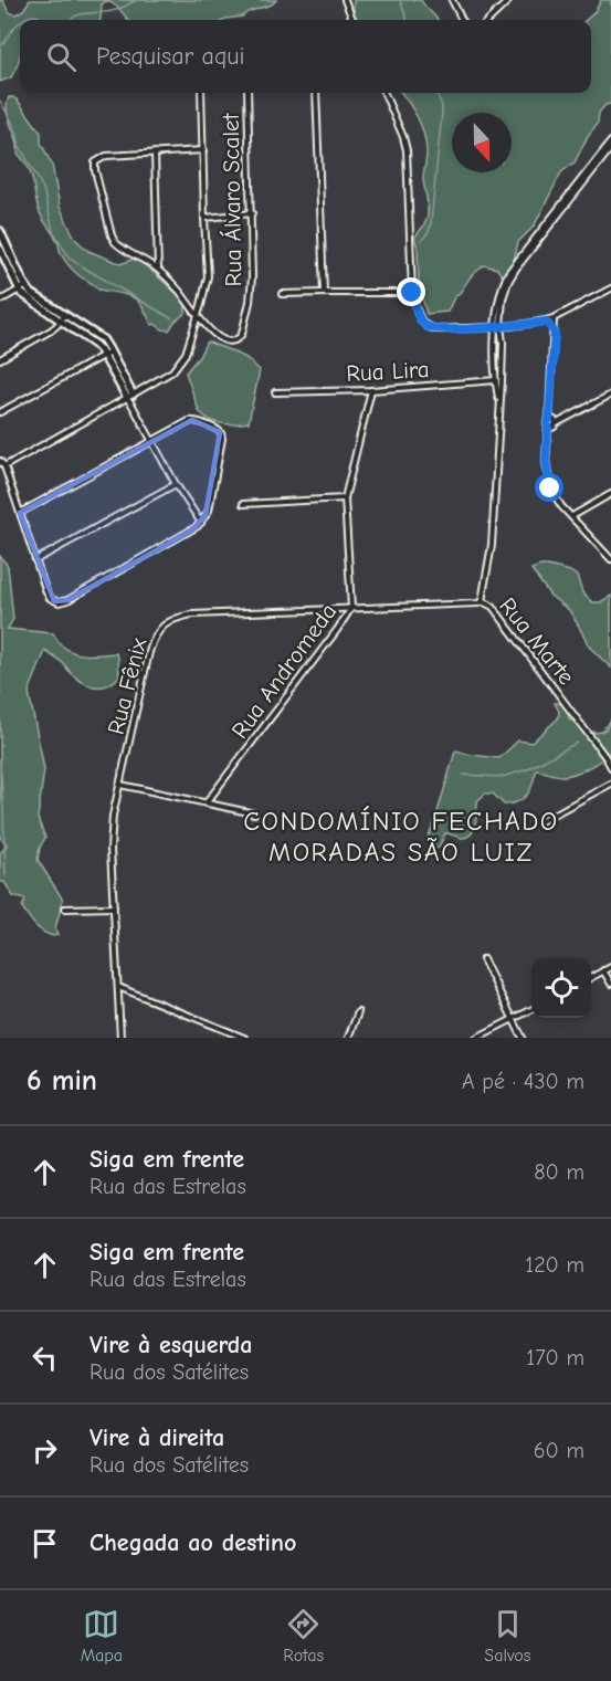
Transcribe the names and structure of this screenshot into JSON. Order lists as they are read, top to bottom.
{
  "streets": {
    "street": [
      "Rua Álvaro Scalet",
      "Rua Lira",
      "Rua Marte",
      "Rua Andromeda",
      "Rua Fênix"
    ]
  },
  "crossings": [
    ["Rua Lira", "Rua Marte"],
    ["Rua Lira", "Rua Andromeda"],
    ["Rua Marte", "Rua Fênix"],
    ["Rua Andromeda", "Rua Fênix"]
  ],
  "districts": ["CONDOMÍNIO FECHADO MORADAS SÃO LUIZ"],
  "north": "bottom",
  "page": {
    "search": "Pesquisar aqui",
    "heading": ["6 min", "A pé · 430 m"],
    "list": [
      ["Siga em frente", "Rua das Estrelas", "80 m"],
      ["Siga em frente", "Rua das Estrelas", "120 m"],
      ["Vire à esquerda", "Rua dos Satélites", "170 m"],
      ["Vire à direita", "Rua dos Satélites", "60 m"],
      "Chegada ao destino"
    ],
    "nav": ["Mapa", "Rotas", "Salvos"]
  }
}
